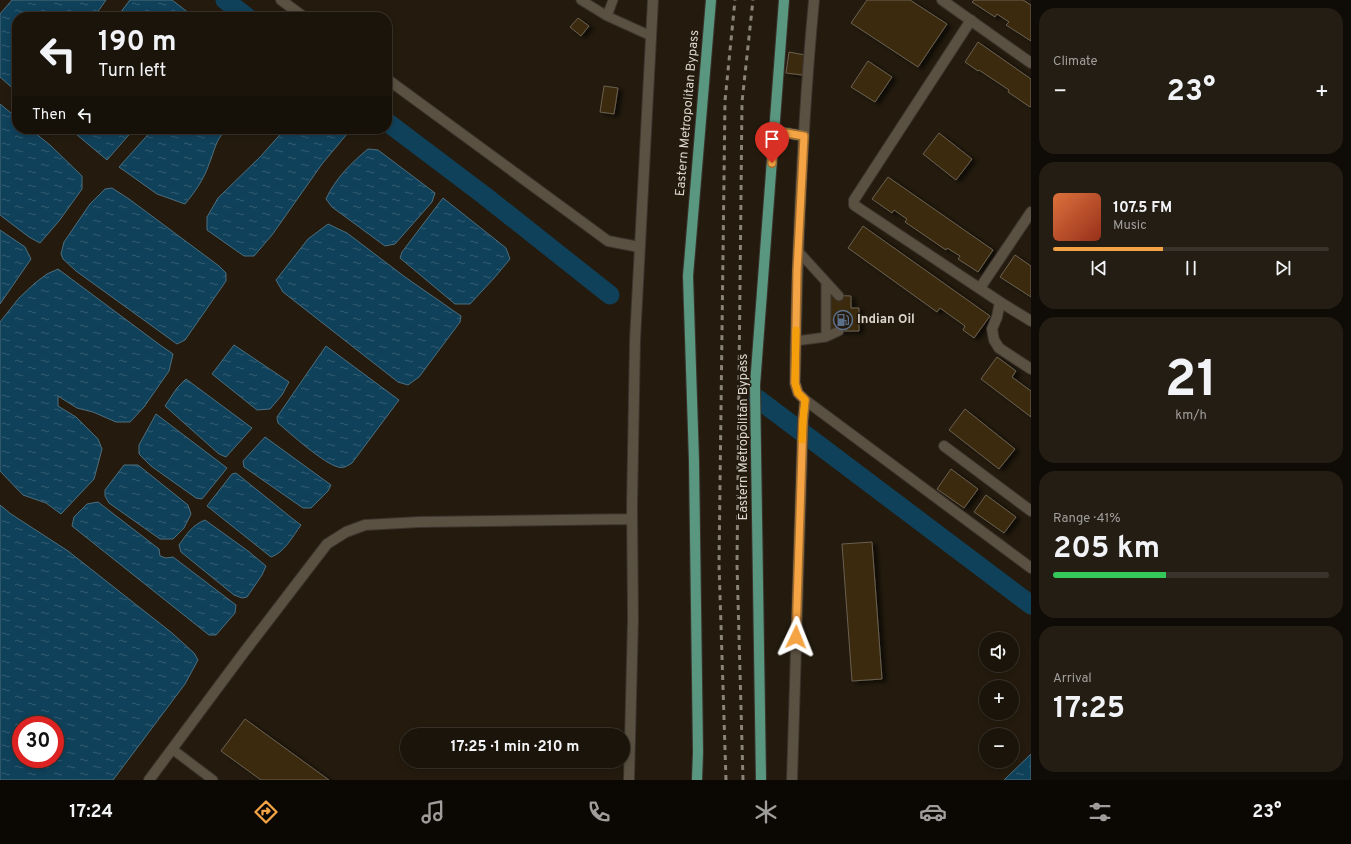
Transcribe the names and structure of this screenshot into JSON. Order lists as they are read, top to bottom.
{
  "streets": {
    "main road": ["Eastern Metropolitan Bypass"]
  },
  "places": {
    "fuel station": ["Indian Oil"]
  },
  "page": {
    "tile": [
      "Climate",
      ["21", "km/h"],
      ["Range · 41%", "205 km"],
      ["Arrival", "17:25"]
    ],
    "turn": ["190 m", "Turn left"],
    "heat": ["−", "23°", "+"],
    "then": "Then",
    "song": ["107.5 FM", "Music"],
    "map_buttons": ["+", "−"],
    "limit": "30",
    "trip": "17:25 · 1 min · 210 m",
    "tabs": ["17:24", "23°"]
  }
}
